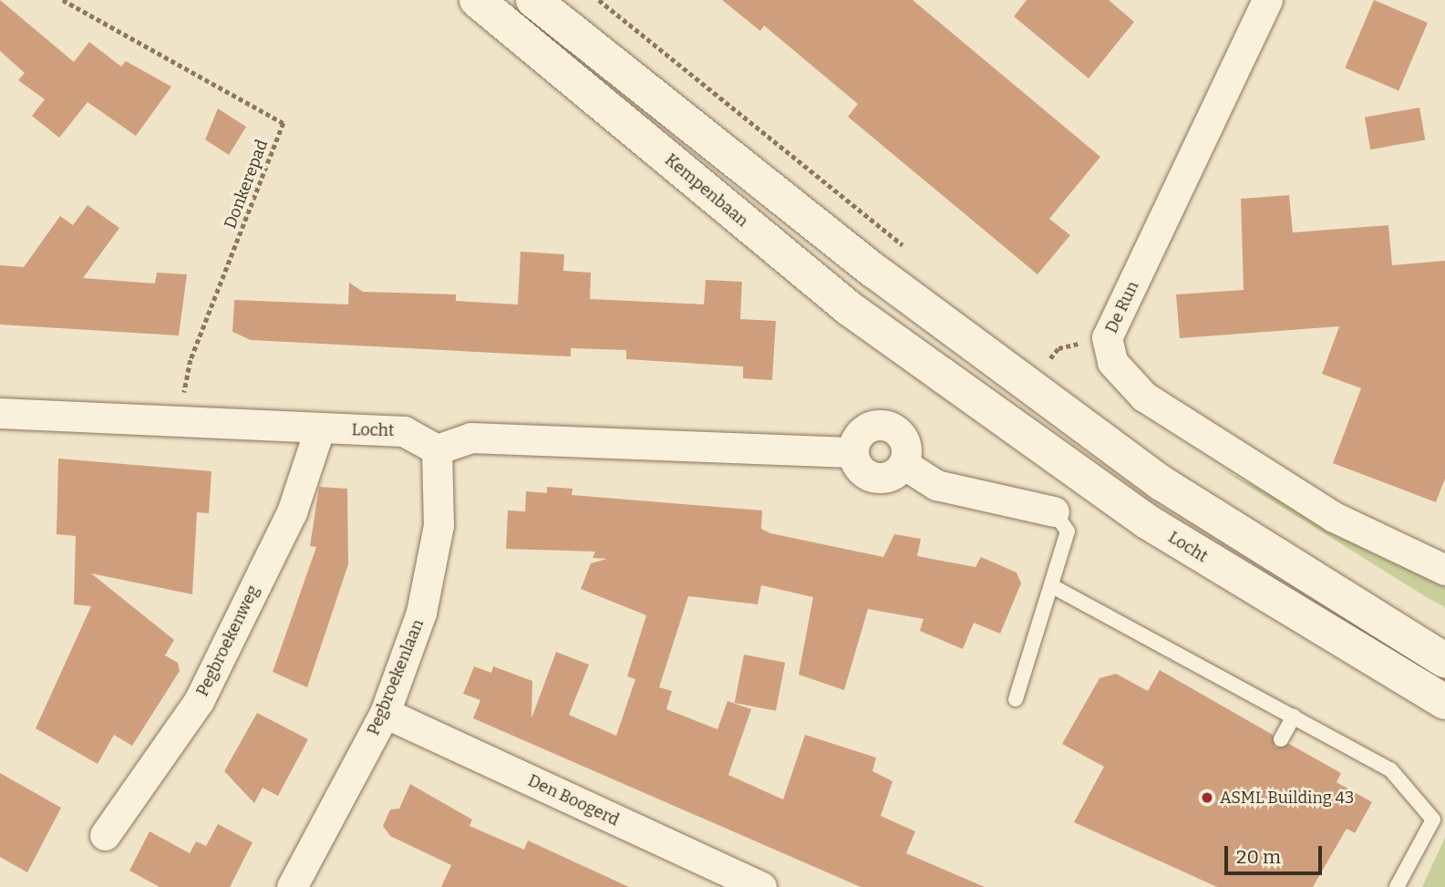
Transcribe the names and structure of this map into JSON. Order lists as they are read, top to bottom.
{
  "streets": {
    "main road": ["Kempenbaan", "Locht"],
    "street": [
      "De Run",
      "Pegbroekenweg",
      "Pegbroekenlaan",
      "Den Boogerd"
    ],
    "path": ["Donkerepad"]
  },
  "crossings": [
    ["Donkerepad", "Locht"],
    ["Kempenbaan", "Locht"],
    ["Locht", "Pegbroekenweg"],
    ["Locht", "Pegbroekenlaan"],
    ["Pegbroekenlaan", "Den Boogerd"]
  ],
  "places": ["ASML Building 43"],
  "scale_bar": "20 m"
}
